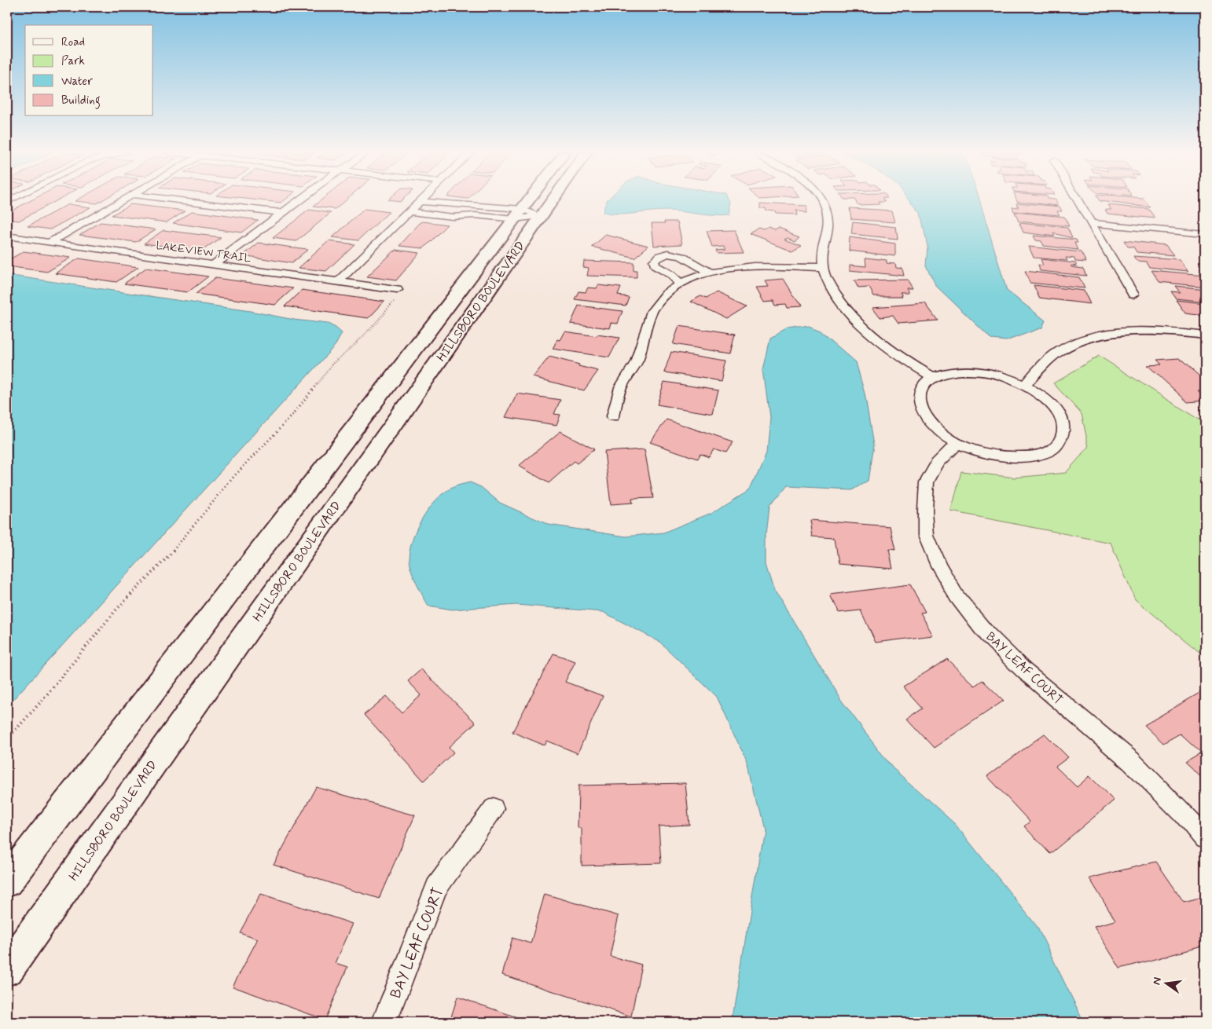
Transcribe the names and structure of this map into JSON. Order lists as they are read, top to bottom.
{
  "streets": {
    "street": ["LAKEVIEW TRAIL", "HILLSBORO BOULEVARD", "BAY LEAF COURT"]
  },
  "legend": [
    "Road",
    "Park",
    "Water",
    "Building"
  ],
  "north": "left"
}
